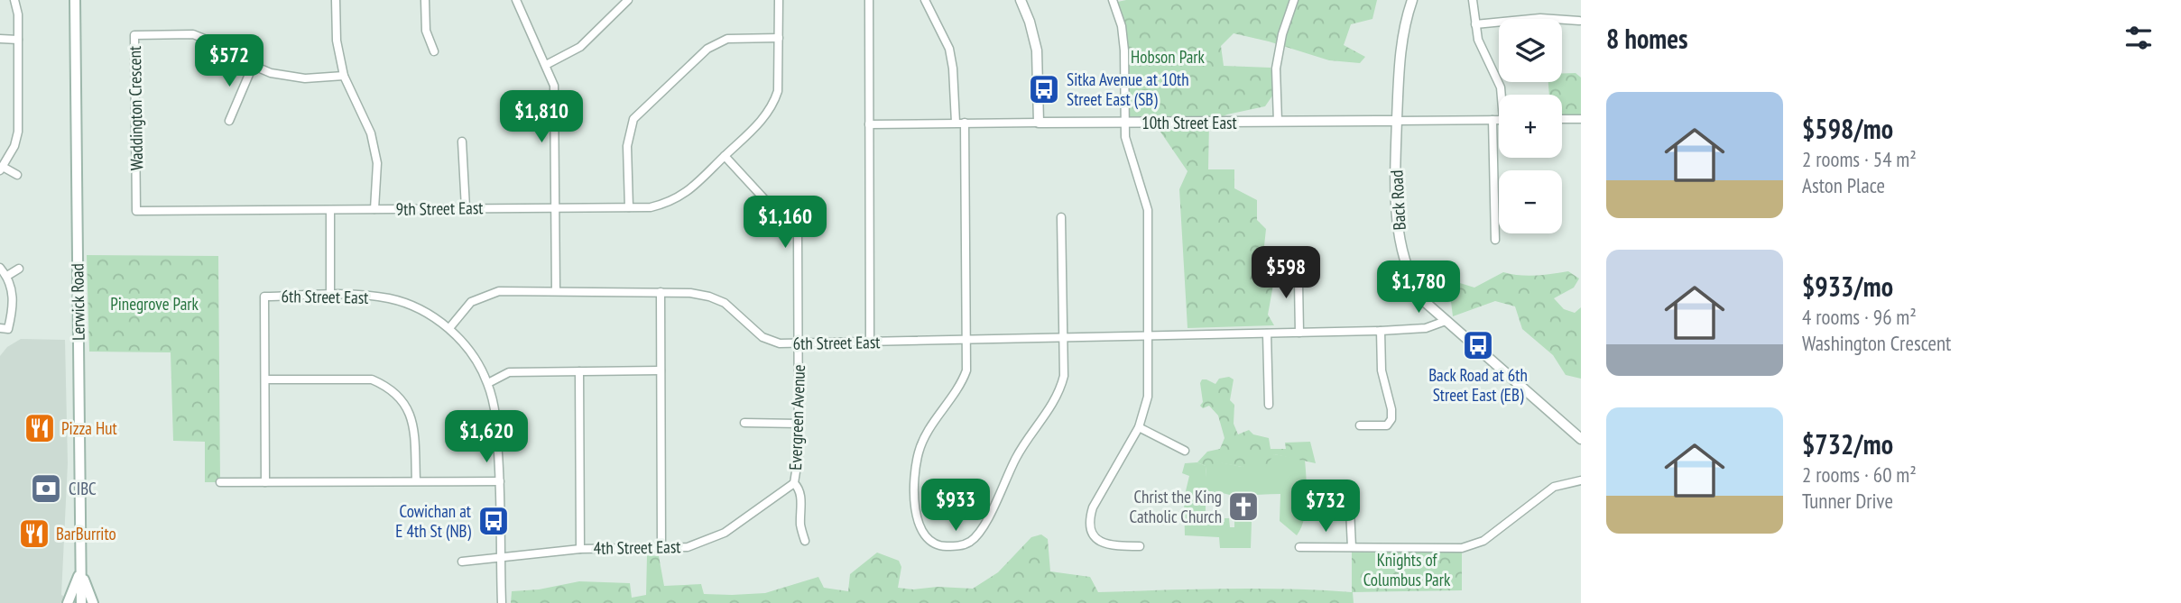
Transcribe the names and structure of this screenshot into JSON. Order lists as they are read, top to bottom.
{
  "streets": {
    "main road": ["Lerwick Road"],
    "street": [
      "Waddington Crescent",
      "10th Street East",
      "Back Road",
      "9th Street East",
      "6th Street East",
      "Evergreen Avenue",
      "4th Street East"
    ]
  },
  "crossings": [
    ["Waddington Crescent", "9th Street East"],
    ["10th Street East", "Back Road"],
    ["Back Road", "6th Street East"],
    ["9th Street East", "Evergreen Avenue"],
    ["6th Street East", "Evergreen Avenue"],
    ["Evergreen Avenue", "4th Street East"]
  ],
  "parks": ["Hobson Park", "Pinegrove Park", "Knights of Columbus Park"],
  "places": {
    "bus stop": ["Sitka Avenue at 10th Street East (SB)", "Back Road at 6th Street East (EB)", "Cowichan at E 4th St (NB)"],
    "restaurant": ["Pizza Hut", "BarBurrito"],
    "bank": ["CIBC"],
    "church": ["Christ the King Catholic Church"]
  },
  "page": {
    "heading": "8 homes",
    "map_buttons": ["+", "−"],
    "price": [
      "$572",
      "$1,810",
      "$1,160",
      "$598",
      "$1,780",
      "$1,620",
      "$933",
      "$732"
    ],
    "list": [
      {
        "name": "$598/mo",
        "note": "2 rooms · 54 m² · Aston Place"
      },
      {
        "name": "$933/mo",
        "note": "4 rooms · 96 m² · Washington Crescent"
      },
      {
        "name": "$732/mo",
        "note": "2 rooms · 60 m² · Tunner Drive"
      }
    ]
  }
}
